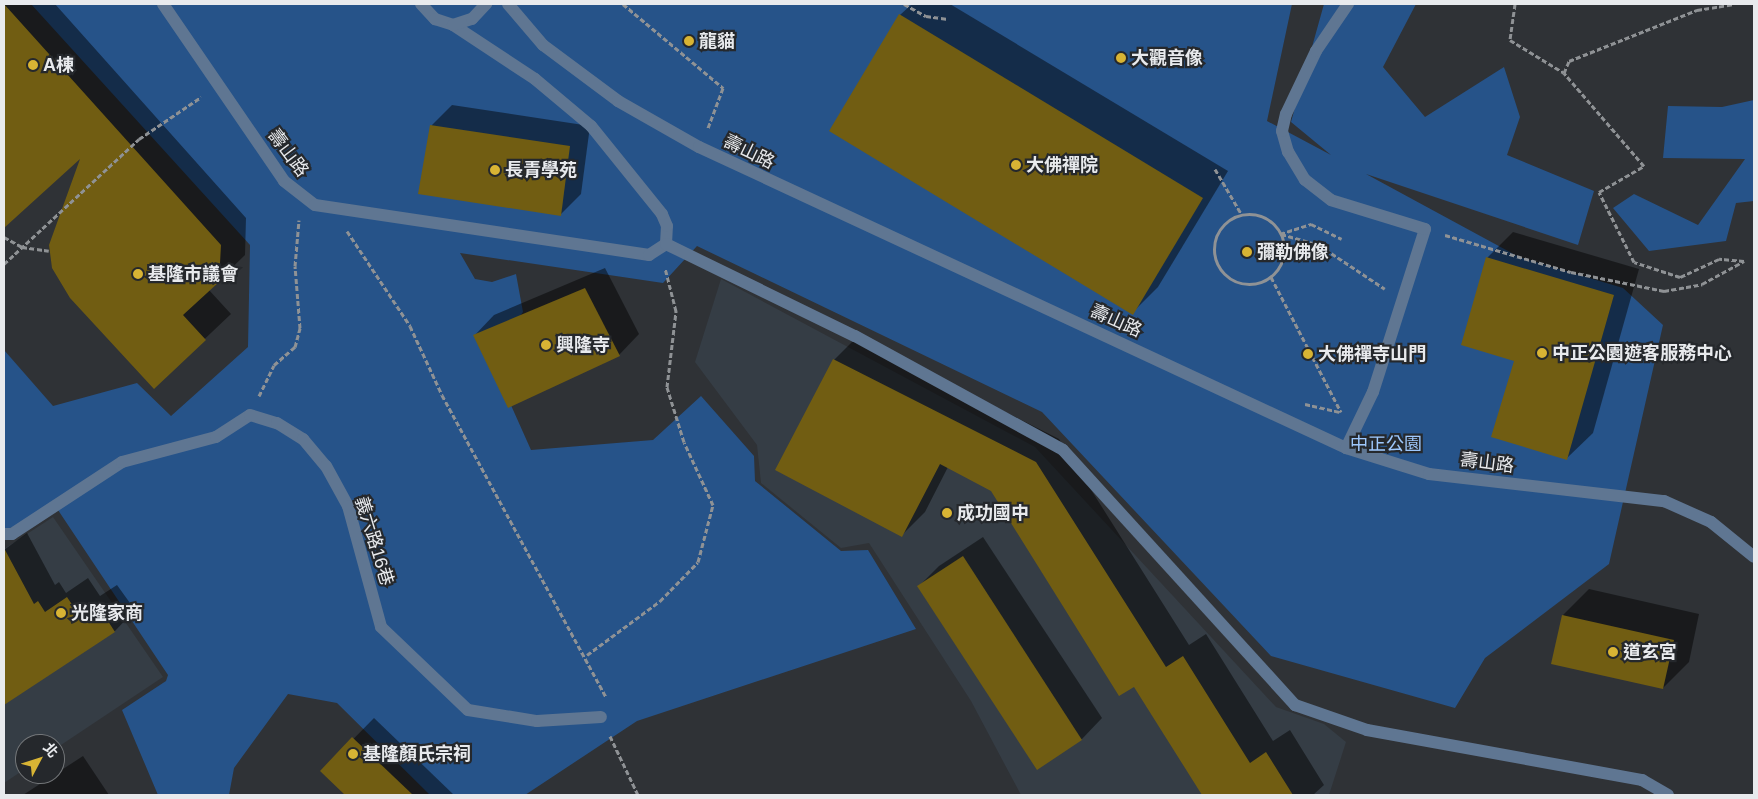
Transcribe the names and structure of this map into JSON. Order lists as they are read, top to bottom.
{
  "streets": {
    "street": ["壽山路", "義六路16巷"]
  },
  "parks": ["中正公園"],
  "places": [
    "龍貓",
    "大觀音像",
    "A棟",
    "大佛禪院",
    "長青學苑",
    "彌勒佛像",
    "基隆市議會",
    "興隆寺",
    "中正公園遊客服務中心",
    "大佛禪寺山門",
    "成功國中",
    "光隆家商",
    "道玄宮",
    "基隆顏氏宗祠"
  ],
  "north": "top right"
}
